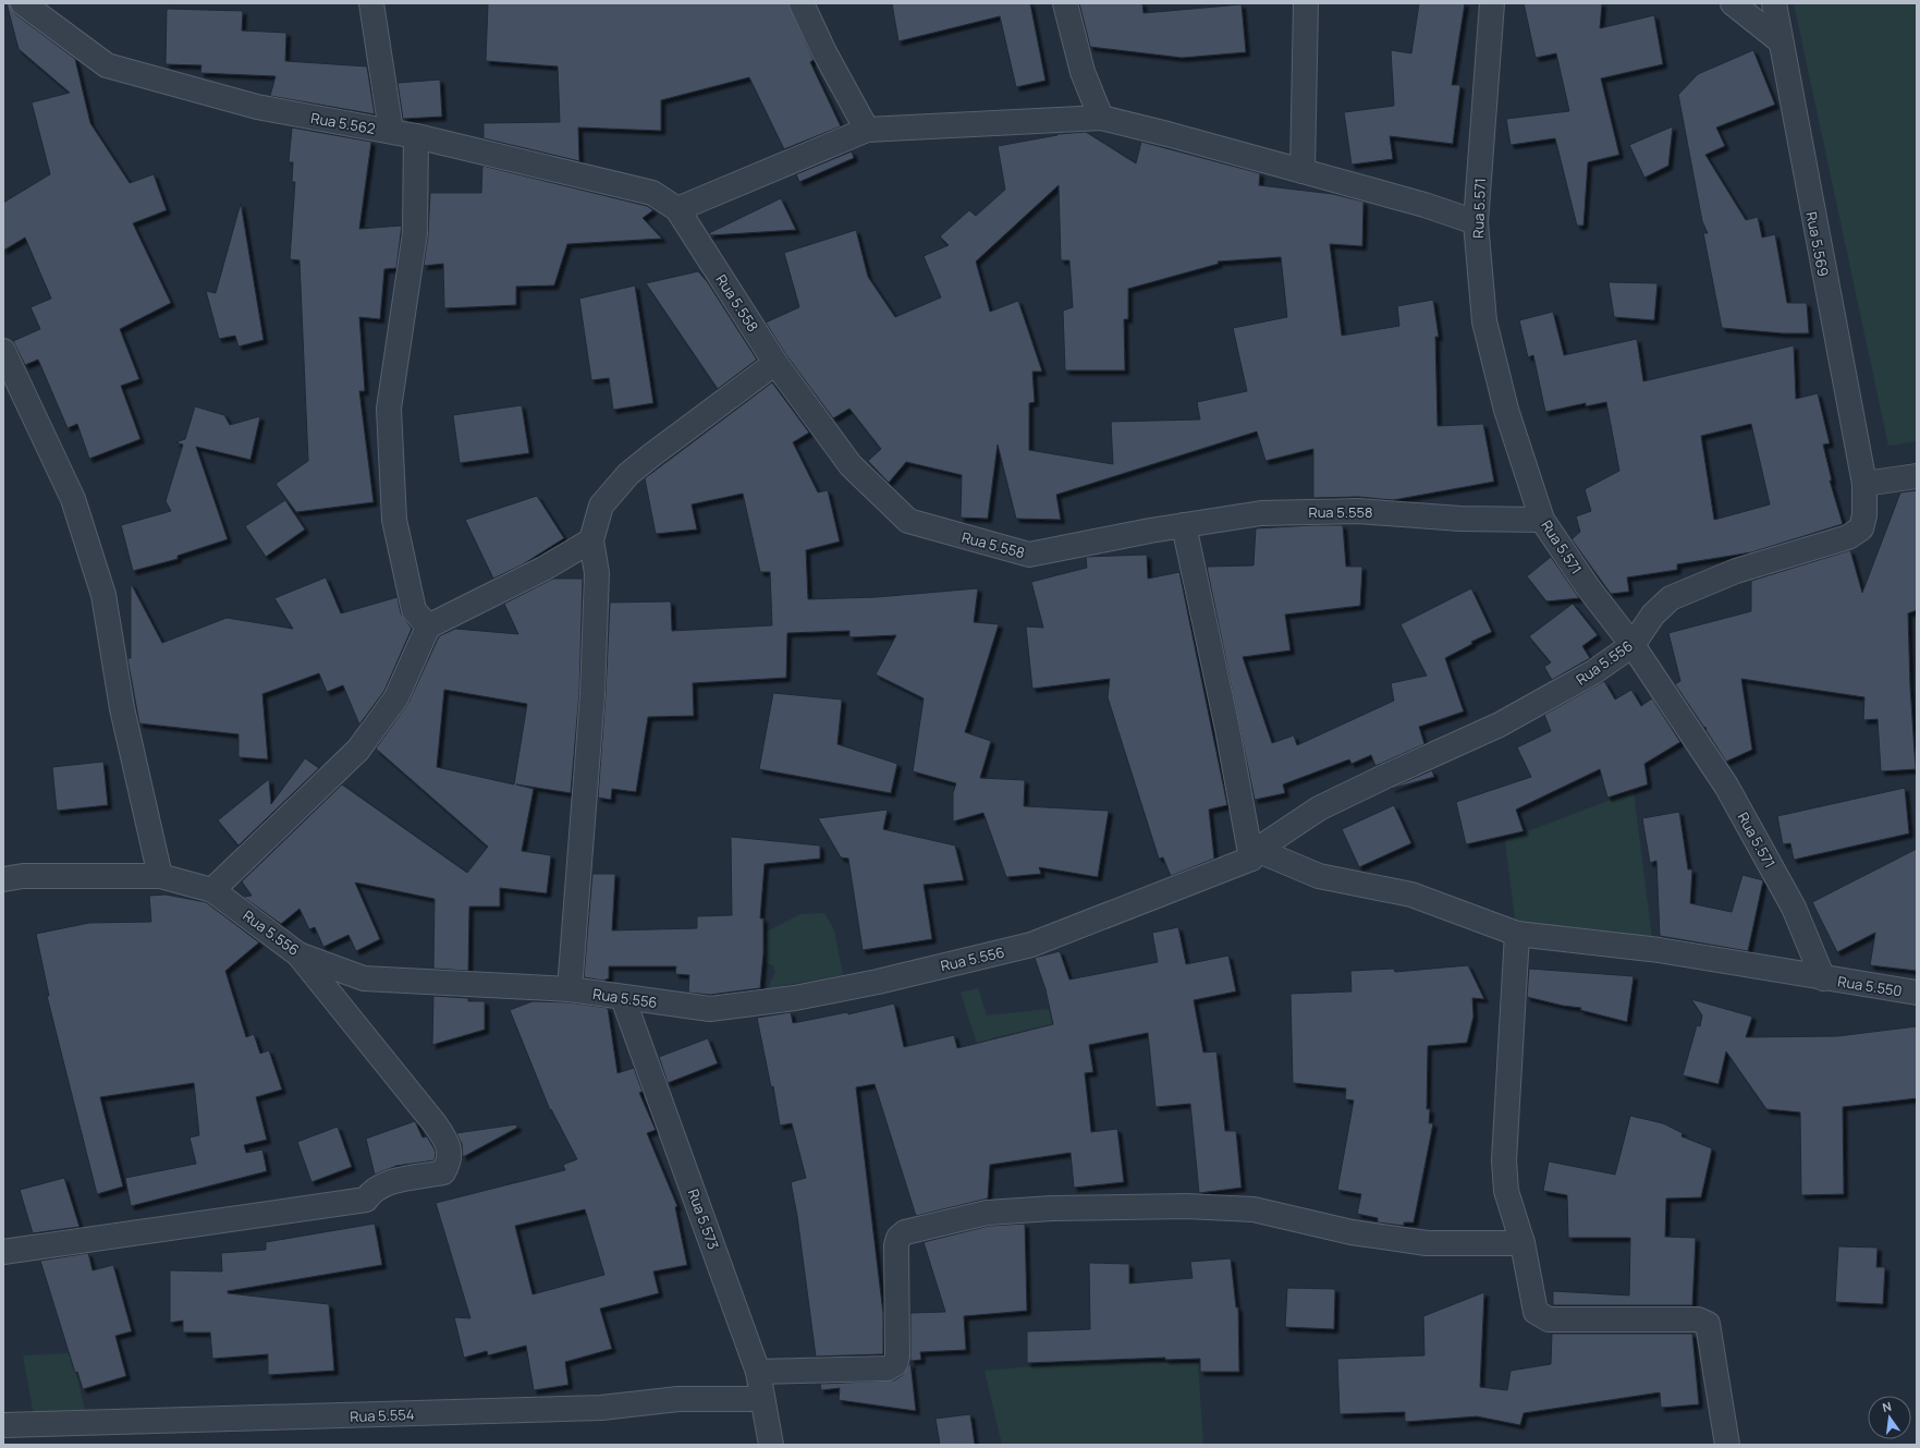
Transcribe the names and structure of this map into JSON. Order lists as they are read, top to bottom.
{
  "streets": {
    "street": [
      "Rua 5.562",
      "Rua 5.571",
      "Rua 5.569",
      "Rua 5.558",
      "Rua 5.556",
      "Rua 5.550",
      "Rua 5.573",
      "Rua 5.554"
    ]
  },
  "crossings": [
    ["Rua 5.562", "Rua 5.558"],
    ["Rua 5.571", "Rua 5.558"],
    ["Rua 5.571", "Rua 5.556"],
    ["Rua 5.571", "Rua 5.550"],
    ["Rua 5.569", "Rua 5.556"],
    ["Rua 5.556", "Rua 5.550"],
    ["Rua 5.556", "Rua 5.573"],
    ["Rua 5.573", "Rua 5.554"]
  ],
  "north": "top"
}
